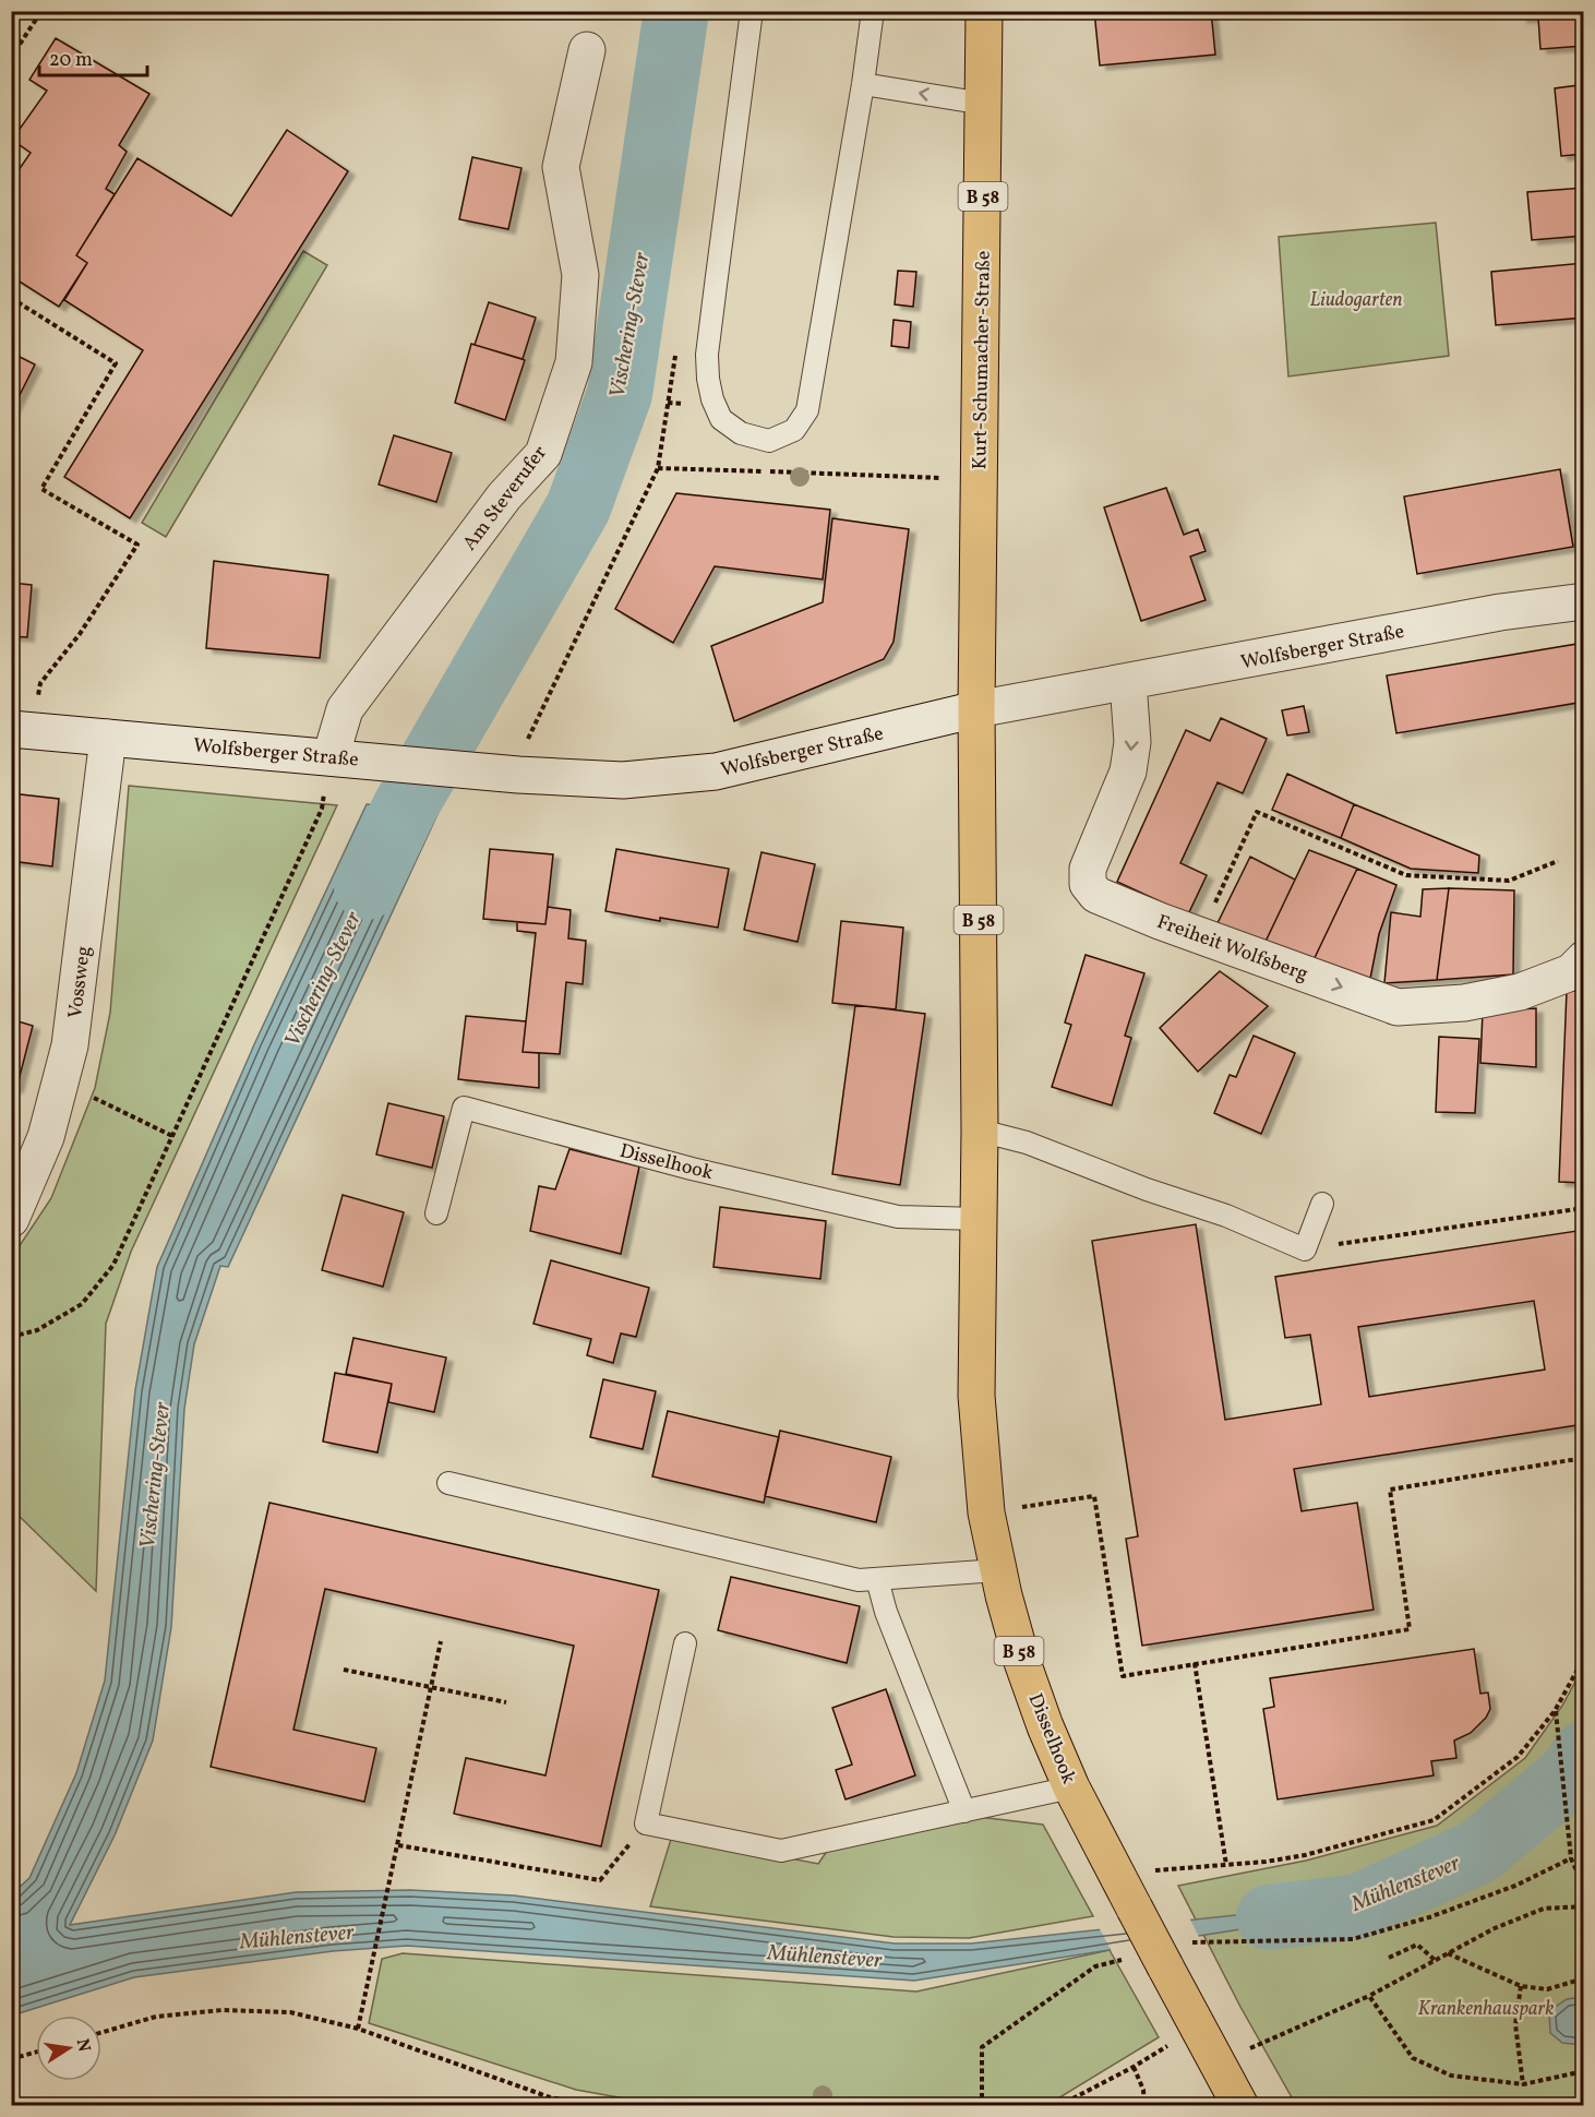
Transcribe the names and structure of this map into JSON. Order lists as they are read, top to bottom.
{
  "streets": {
    "main road": ["B 58", "Kurt-Schumacher-Straße", "Disselhook"],
    "street": [
      "Am Steverufer",
      "Wolfsberger Straße",
      "Freiheit Wolfsberg",
      "Vossweg"
    ]
  },
  "crossings": [
    ["Kurt-Schumacher-Straße", "Wolfsberger Straße"],
    ["Kurt-Schumacher-Straße", "Disselhook"],
    ["Am Steverufer", "Wolfsberger Straße"],
    ["Wolfsberger Straße", "Freiheit Wolfsberg"],
    ["Wolfsberger Straße", "Vossweg"],
    ["Wolfsberger Straße", "Disselhook"]
  ],
  "water": ["Vischering-Stever", "Mühlenstever"],
  "parks": ["Liudogarten", "Krankenhauspark"],
  "scale_bar": "20 m",
  "north": "right"
}
